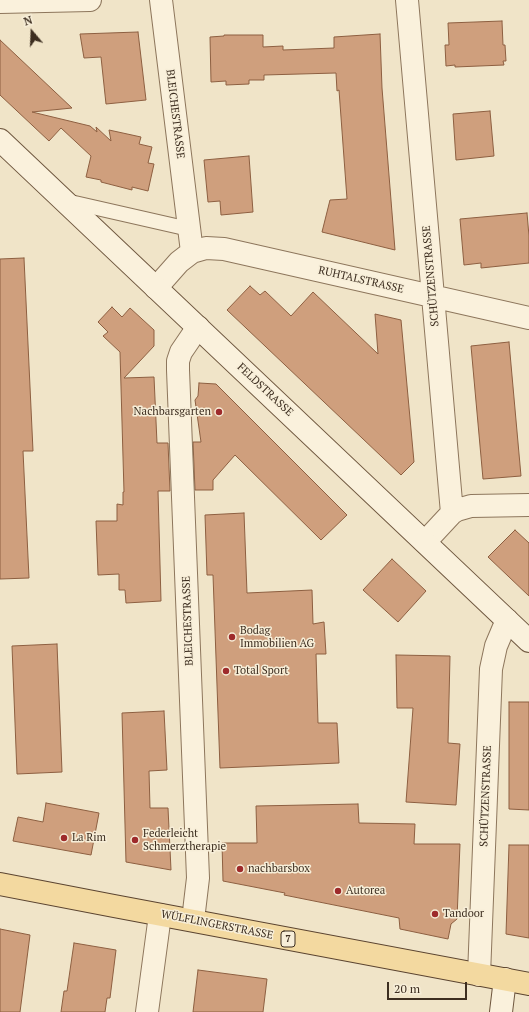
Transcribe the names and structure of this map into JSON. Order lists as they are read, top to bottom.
{
  "streets": {
    "main road": ["WÜLFLINGERSTRASSE", "7"],
    "street": [
      "BLEICHESTRASSE",
      "SCHÜTZENSTRASSE",
      "RUHTALSTRASSE",
      "FELDSTRASSE"
    ]
  },
  "crossings": [
    ["BLEICHESTRASSE", "RUHTALSTRASSE"],
    ["BLEICHESTRASSE", "FELDSTRASSE"],
    ["BLEICHESTRASSE", "WÜLFLINGERSTRASSE"],
    ["SCHÜTZENSTRASSE", "RUHTALSTRASSE"],
    ["SCHÜTZENSTRASSE", "FELDSTRASSE"],
    ["SCHÜTZENSTRASSE", "WÜLFLINGERSTRASSE"]
  ],
  "places": [
    "Nachbarsgarten",
    "Bodag Immobilien AG",
    "Total Sport",
    "La Rim",
    "Federleicht Schmerztherapie",
    "nachbarsbox",
    "Autorea",
    "Tandoor"
  ],
  "scale_bar": "20 m",
  "north": "top"
}
